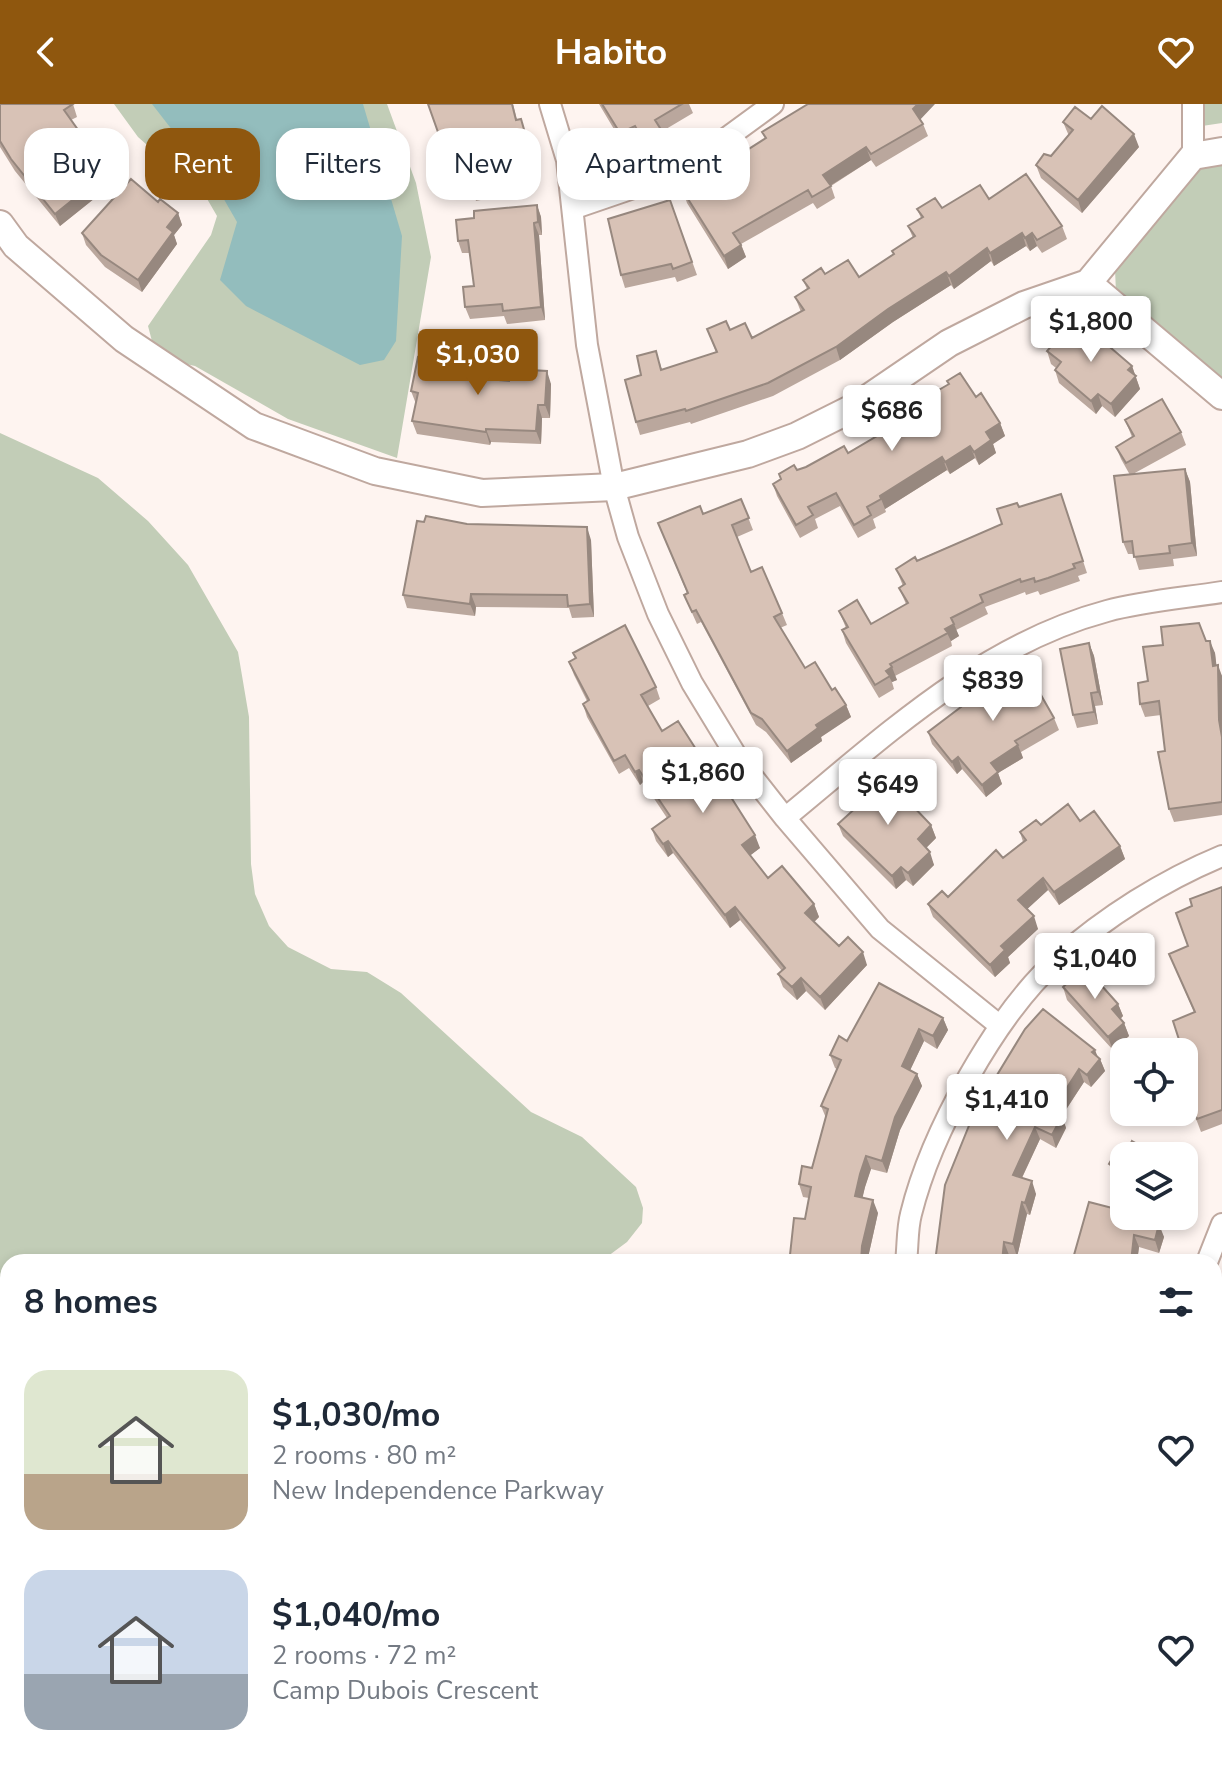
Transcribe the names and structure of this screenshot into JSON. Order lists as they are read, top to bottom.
{
  "page": {
    "header": "Habito",
    "chip": [
      "Buy",
      "Rent",
      "Filters",
      "New",
      "Apartment"
    ],
    "price": [
      "$1,800",
      "$1,030",
      "$686",
      "$839",
      "$1,860",
      "$649",
      "$1,040",
      "$1,410"
    ],
    "heading": "8 homes",
    "list": [
      {
        "name": "$1,030/mo",
        "note": "2 rooms · 80 m² · New Independence Parkway"
      },
      {
        "name": "$1,040/mo",
        "note": "2 rooms · 72 m² · Camp Dubois Crescent"
      }
    ]
  }
}
